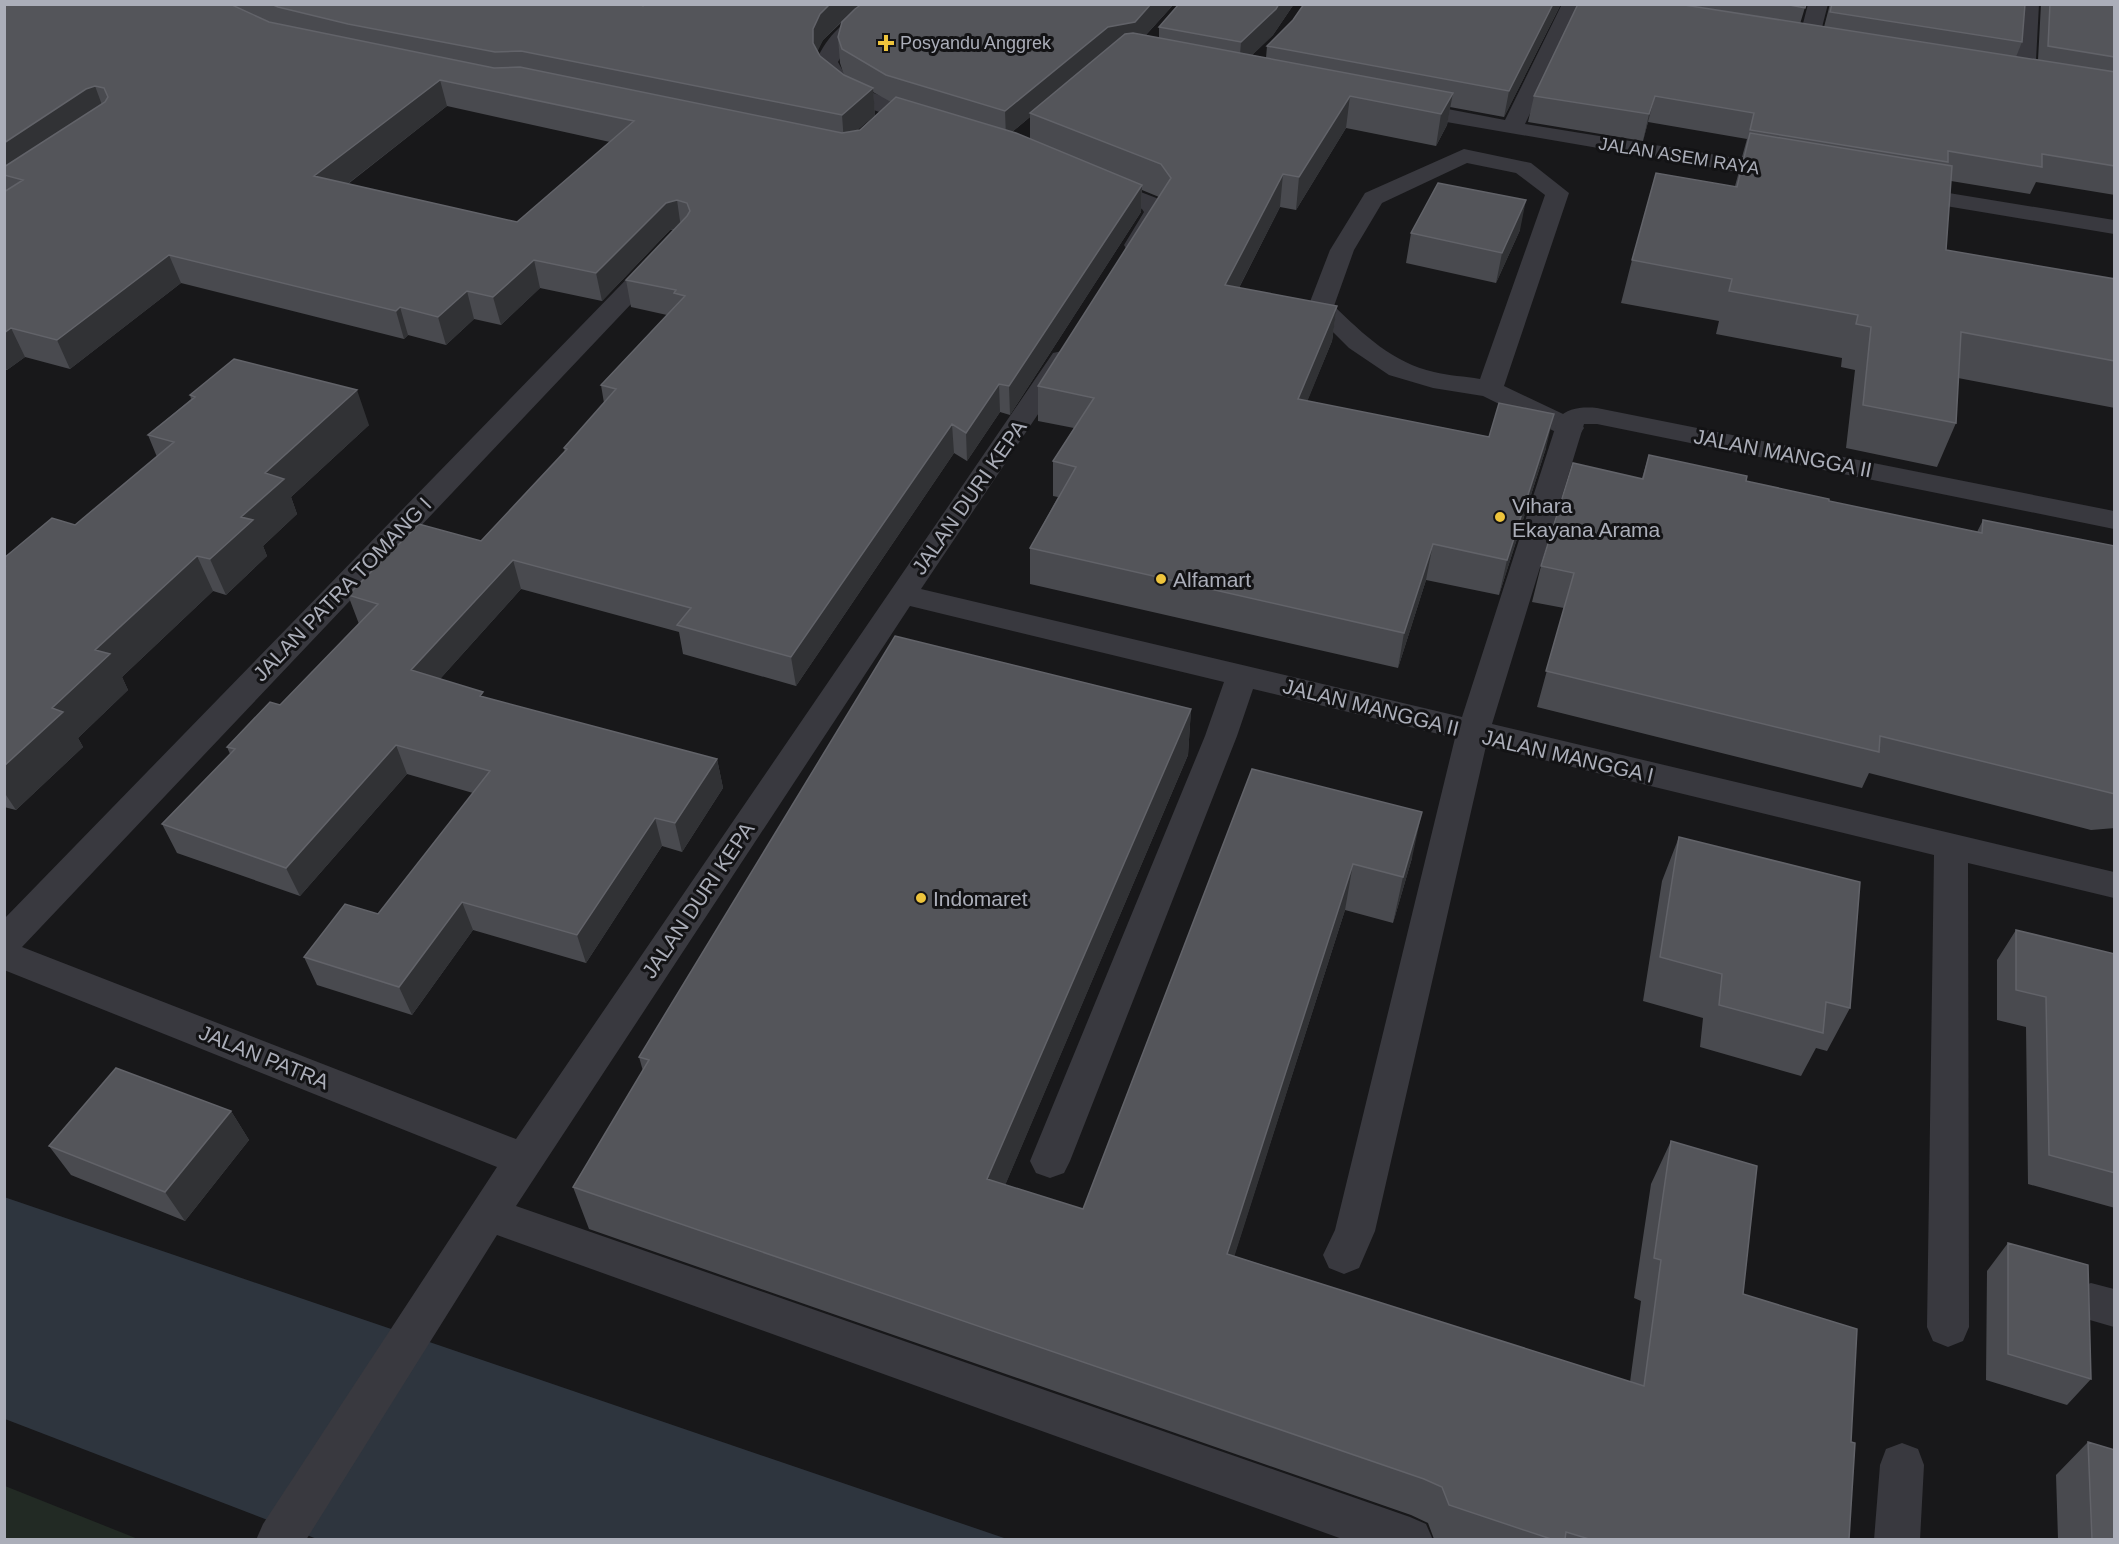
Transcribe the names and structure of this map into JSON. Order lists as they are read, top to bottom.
{
  "streets": {
    "street": [
      "JALAN ASEM RAYA",
      "JALAN MANGGA II",
      "JALAN DURI KEPA",
      "JALAN PATRA TOMANG I",
      "JALAN MANGGA I",
      "JALAN PATRA"
    ]
  },
  "crossings": [
    ["JALAN MANGGA II", "JALAN DURI KEPA"],
    ["JALAN MANGGA II", "JALAN MANGGA I"],
    ["JALAN DURI KEPA", "JALAN PATRA"]
  ],
  "places": {
    "health": ["Posyandu Anggrek"],
    "other": ["Vihara Ekayana Arama", "Alfamart", "Indomaret"]
  }
}
